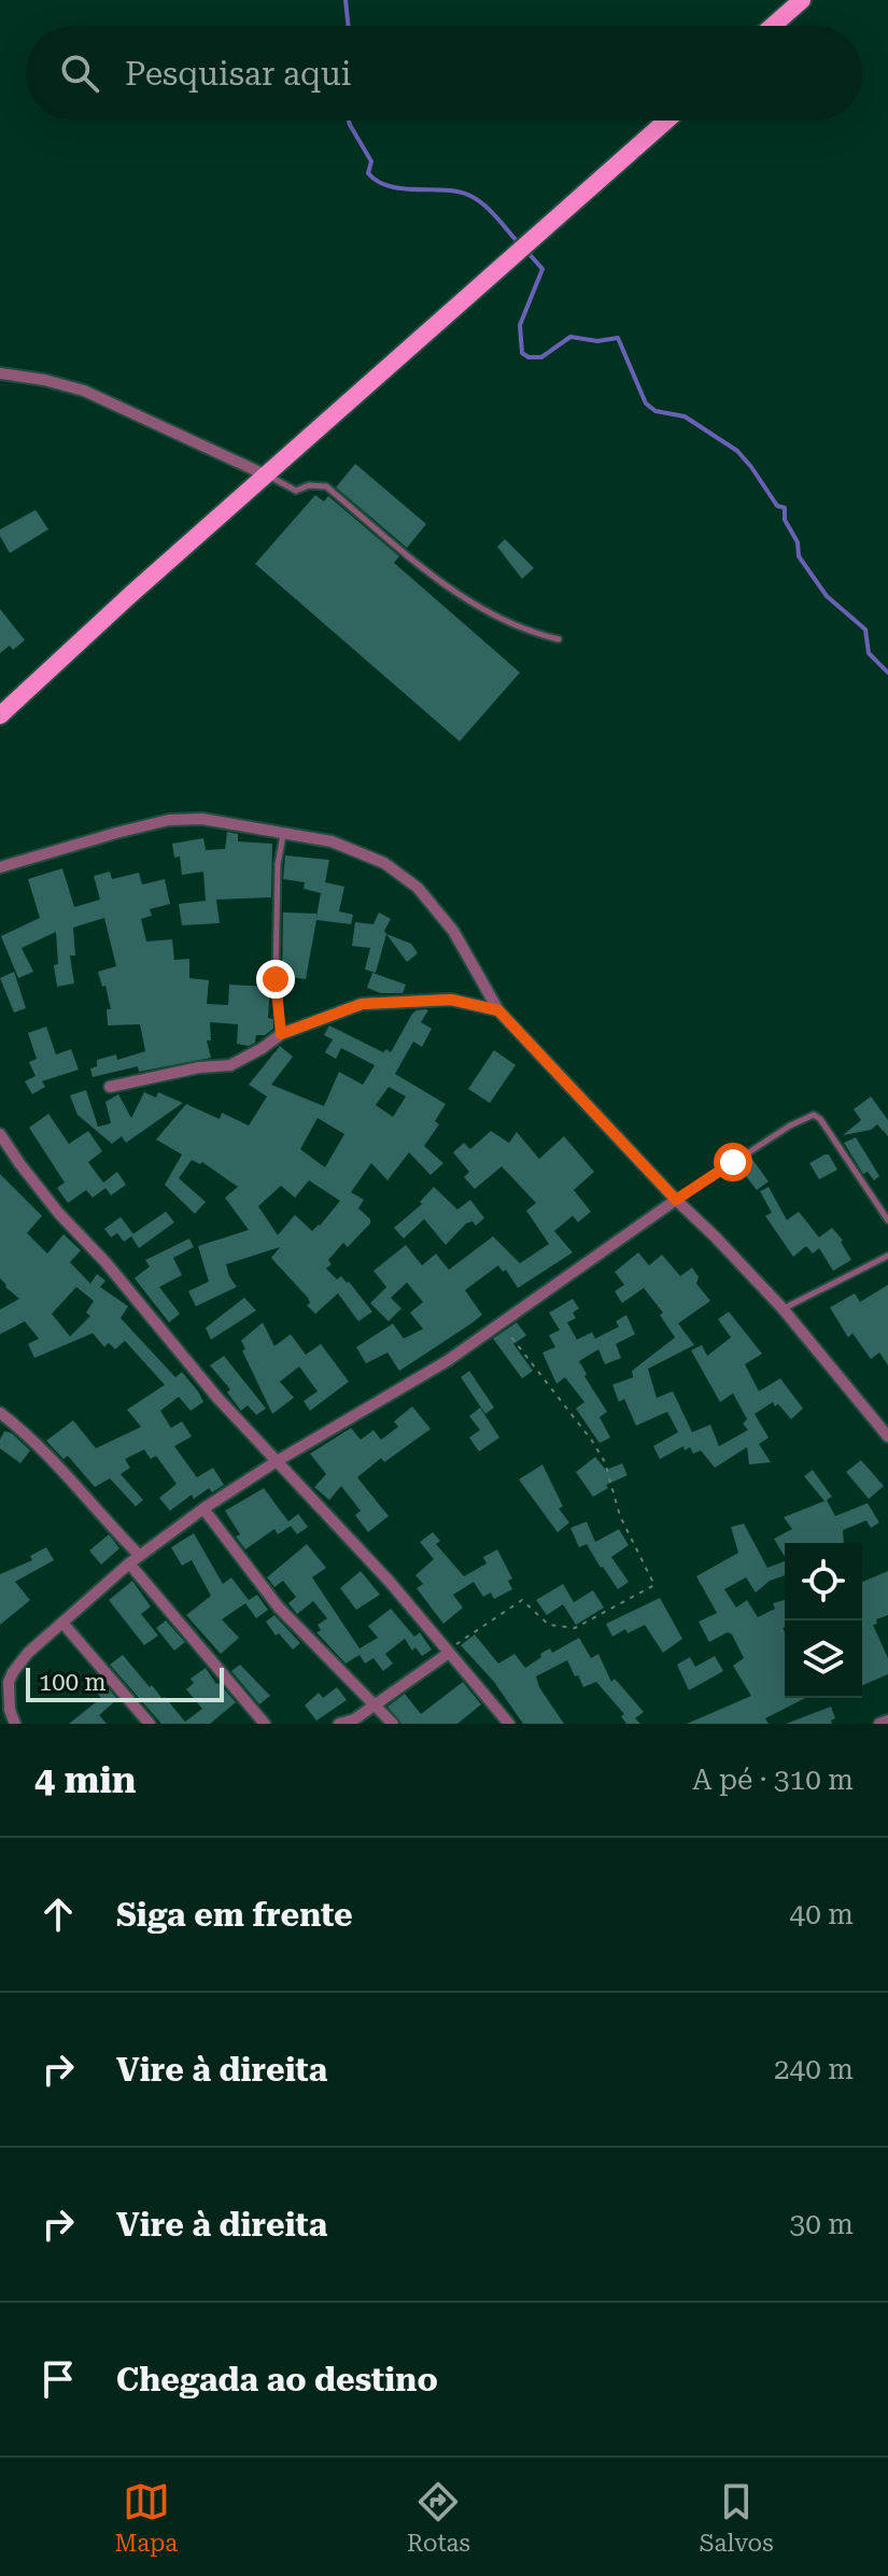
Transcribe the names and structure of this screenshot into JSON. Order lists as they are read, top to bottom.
{
  "scale_bar": "100 m",
  "page": {
    "search": "Pesquisar aqui",
    "scale": "100 m",
    "heading": ["4 min", "A pé · 310 m"],
    "list": [
      ["Siga em frente", "40 m"],
      ["Vire à direita", "240 m"],
      ["Vire à direita", "30 m"],
      "Chegada ao destino"
    ],
    "nav": ["Mapa", "Rotas", "Salvos"]
  }
}
